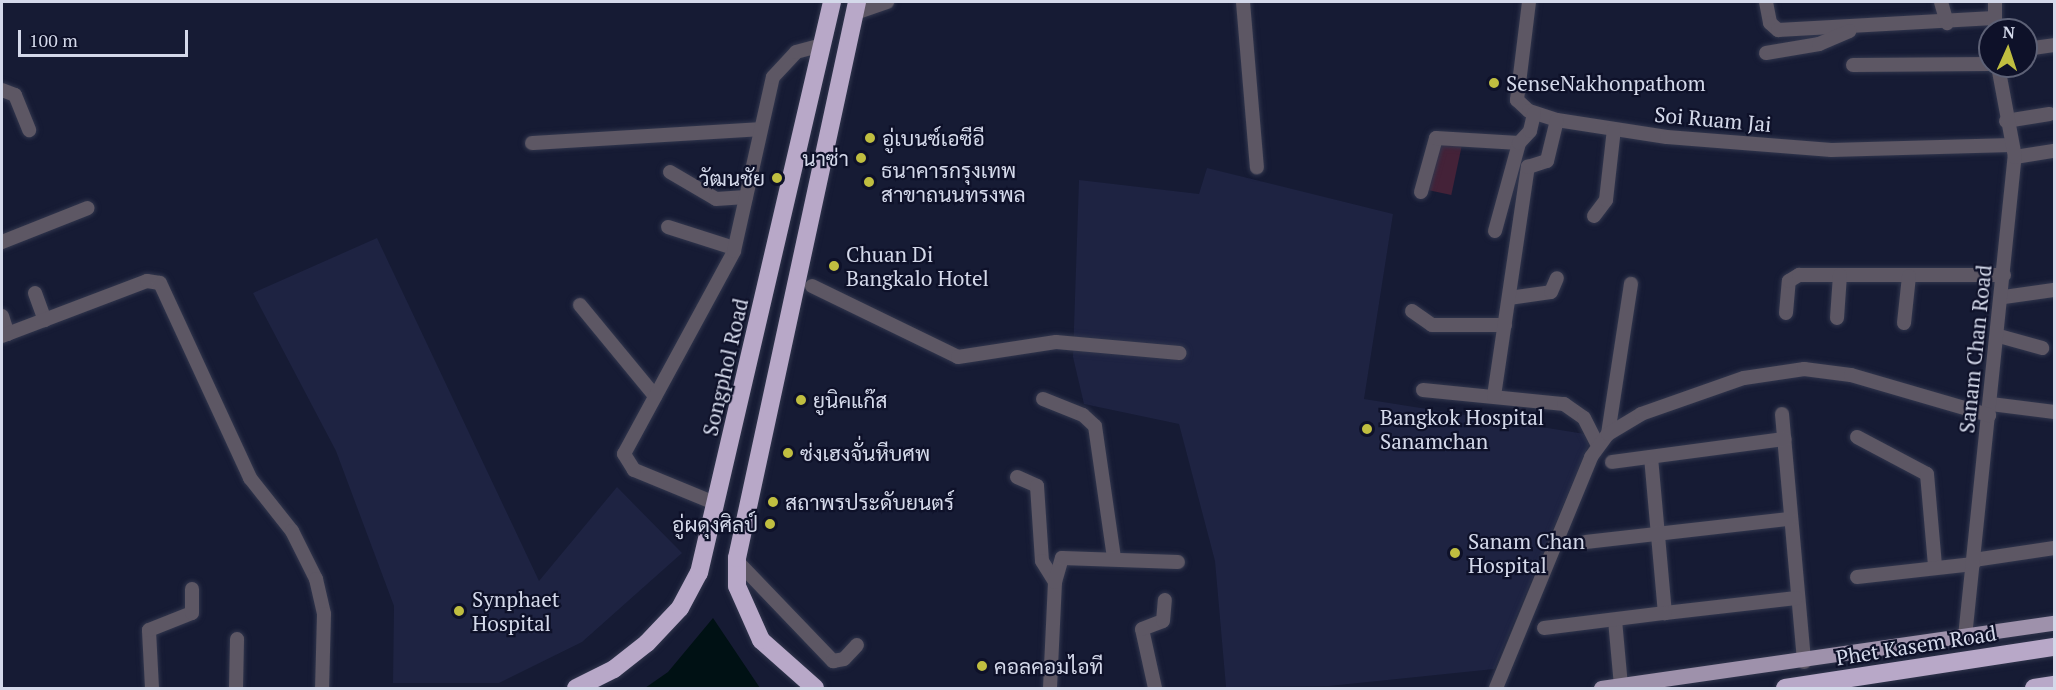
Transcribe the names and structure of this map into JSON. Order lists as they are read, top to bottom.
{
  "streets": {
    "highway": ["Songphol Road", "Phet Kasem Road"],
    "street": ["Soi Ruam Jai", "Sanam Chan Road"]
  },
  "crossings": [
    ["Soi Ruam Jai", "Sanam Chan Road"]
  ],
  "places": [
    "SenseNakhonpathom",
    "อู่เบนซ์เอซีอี",
    "นาซ่า",
    "วัฒนชัย",
    "ธนาคารกรุงเทพ สาขาถนนทรงพล",
    "Chuan Di Bangkalo Hotel",
    "ยูนิคแก๊ส",
    "Bangkok Hospital Sanamchan",
    "ซ่งเฮงจั่นหีบศพ",
    "สถาพรประดับยนตร์",
    "อู่ผดุงศิลป์",
    "Sanam Chan Hospital",
    "Synphaet Hospital",
    "คอลคอมไอที"
  ],
  "scale_bar": "100 m",
  "north": "top"
}
